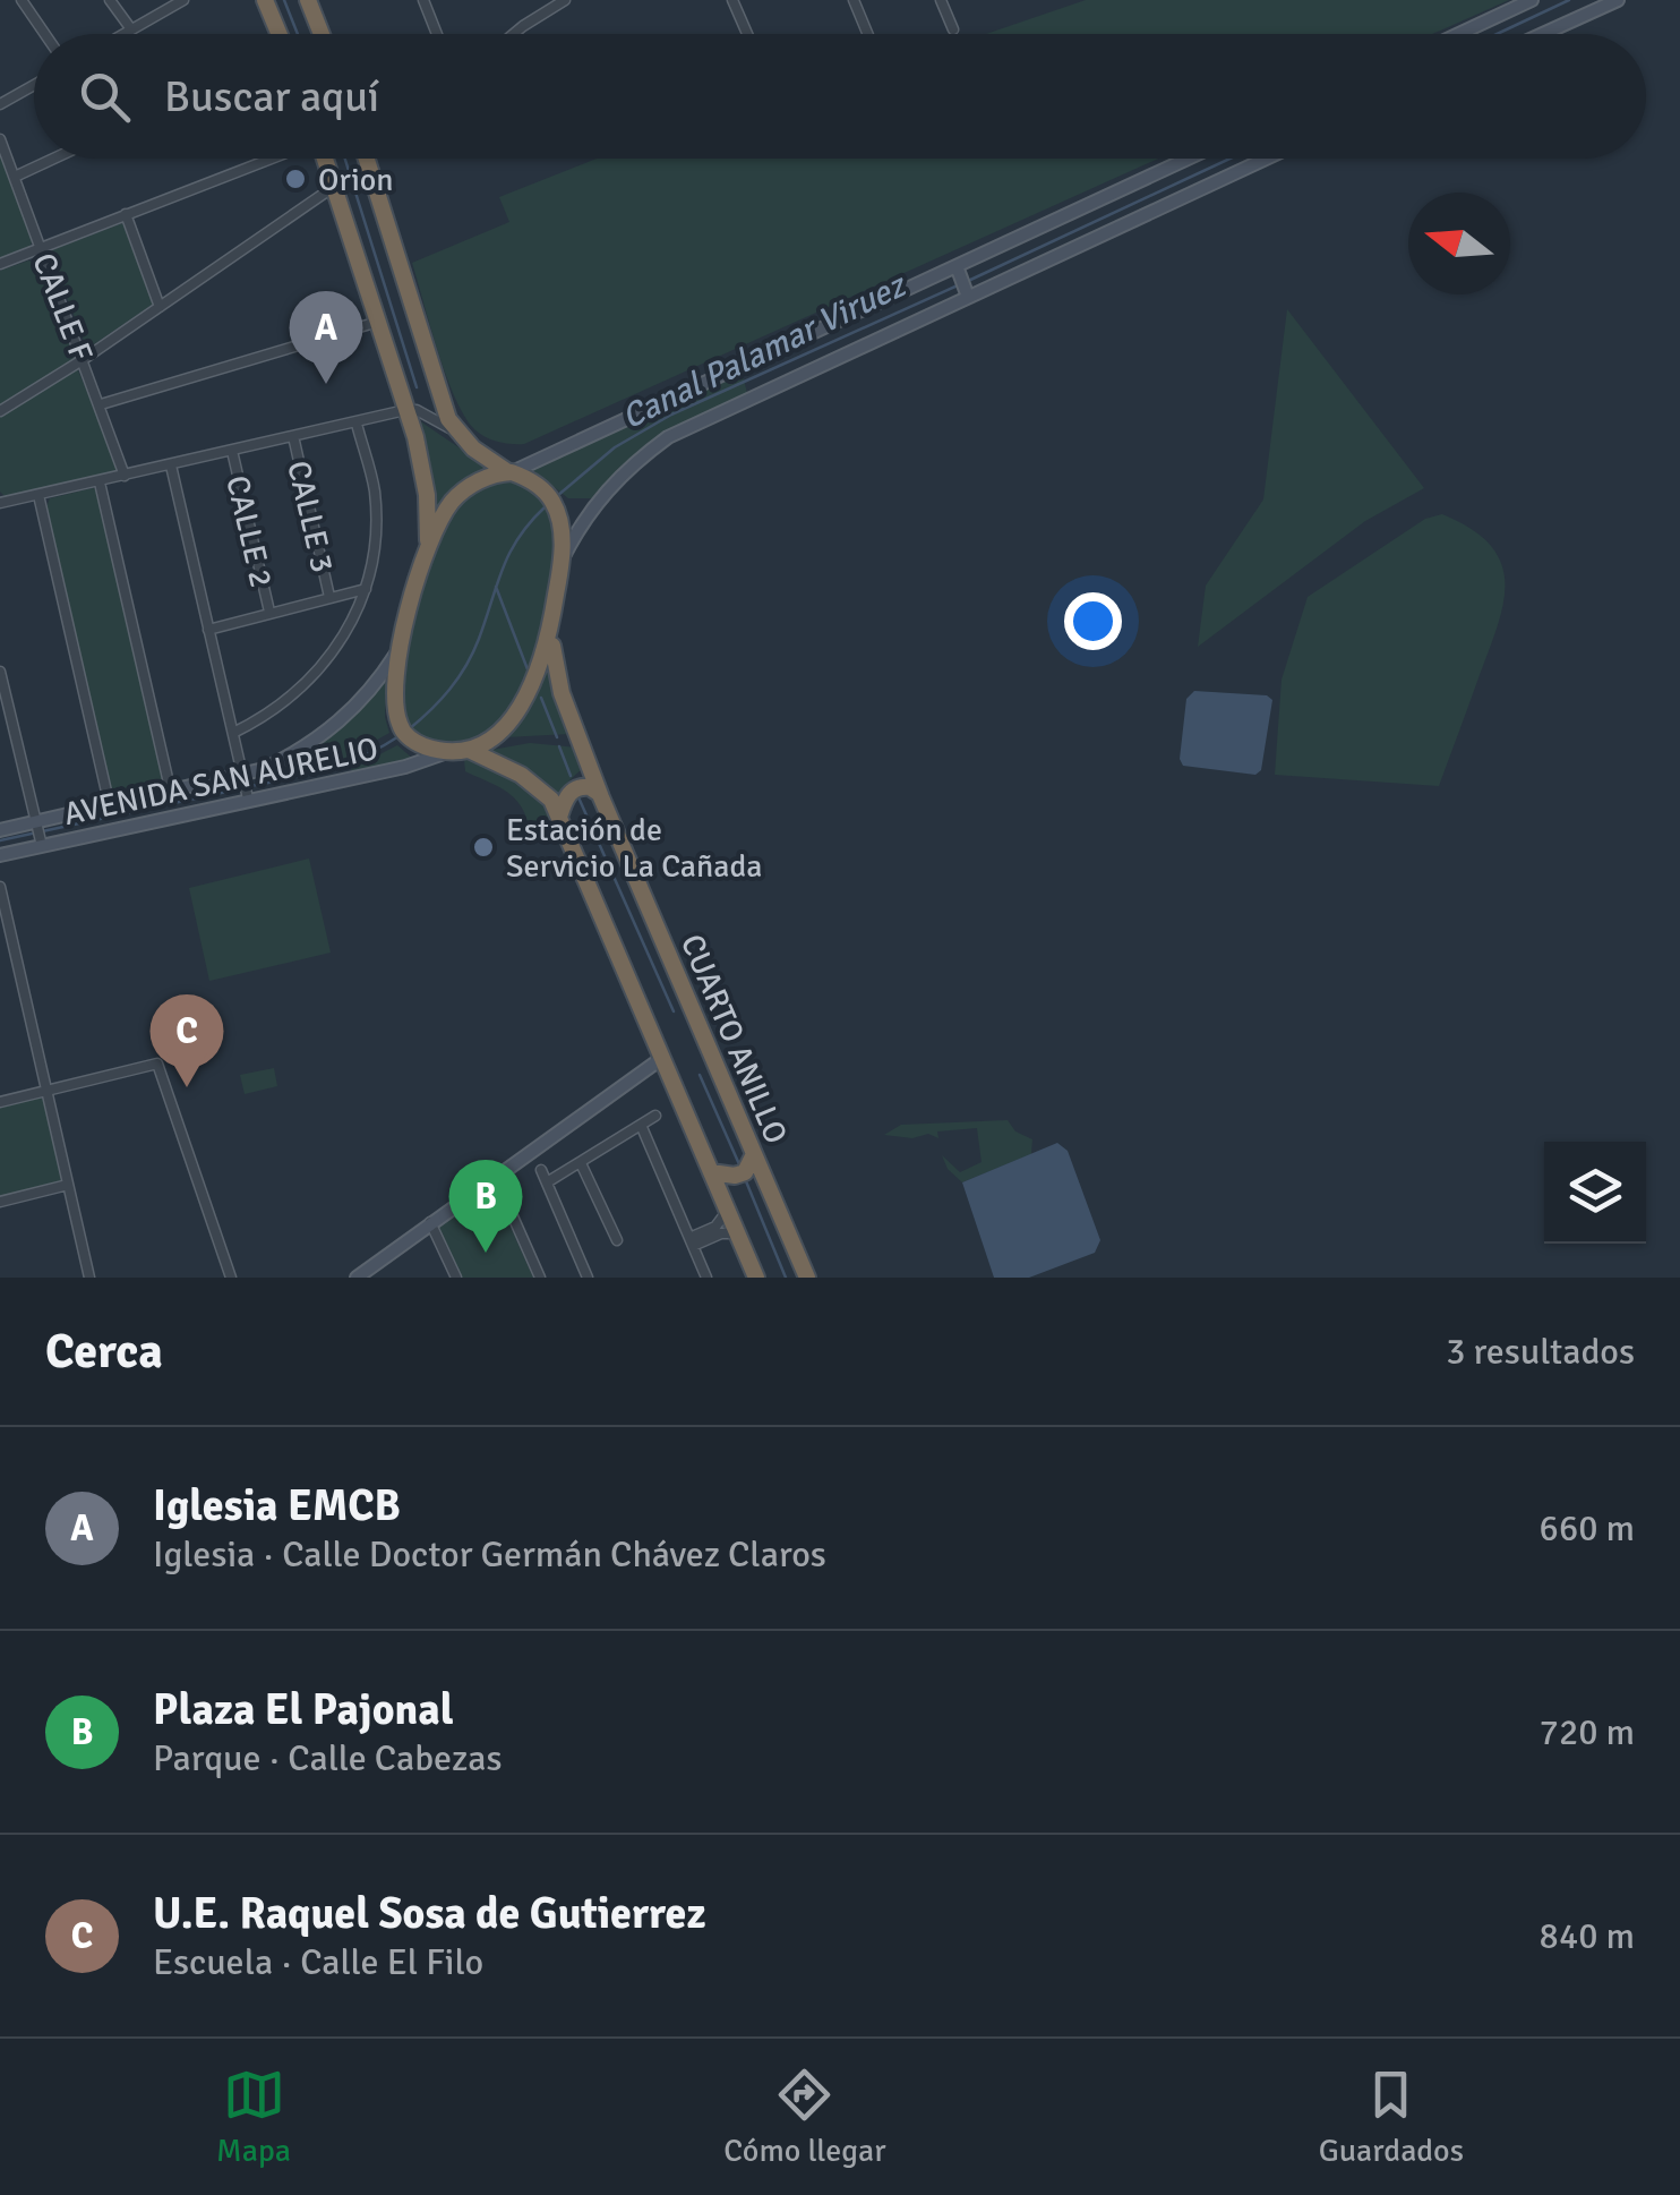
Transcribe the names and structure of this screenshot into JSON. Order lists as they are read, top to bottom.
{
  "streets": {
    "highway": ["CUARTO ANILLO"],
    "main road": ["AVENIDA SAN AURELIO"],
    "street": ["CALLE F", "CALLE 3", "CALLE 2"]
  },
  "water": ["Canal Palamar Viruez"],
  "places": ["Orion", "Estación de Servicio La Cañada"],
  "north": "left",
  "page": {
    "search": "Buscar aquí",
    "pins": ["A", "C", "B"],
    "heading": ["Cerca", "3 resultados"],
    "list": [
      {
        "mark": "A",
        "name": "Iglesia EMCB",
        "note": "Iglesia · Calle Doctor Germán Chávez Claros",
        "value": "660 m"
      },
      {
        "mark": "B",
        "name": "Plaza El Pajonal",
        "note": "Parque · Calle Cabezas",
        "value": "720 m"
      },
      {
        "mark": "C",
        "name": "U.E. Raquel Sosa de Gutierrez",
        "note": "Escuela · Calle El Filo",
        "value": "840 m"
      }
    ],
    "nav": ["Mapa", "Cómo llegar", "Guardados"]
  }
}
